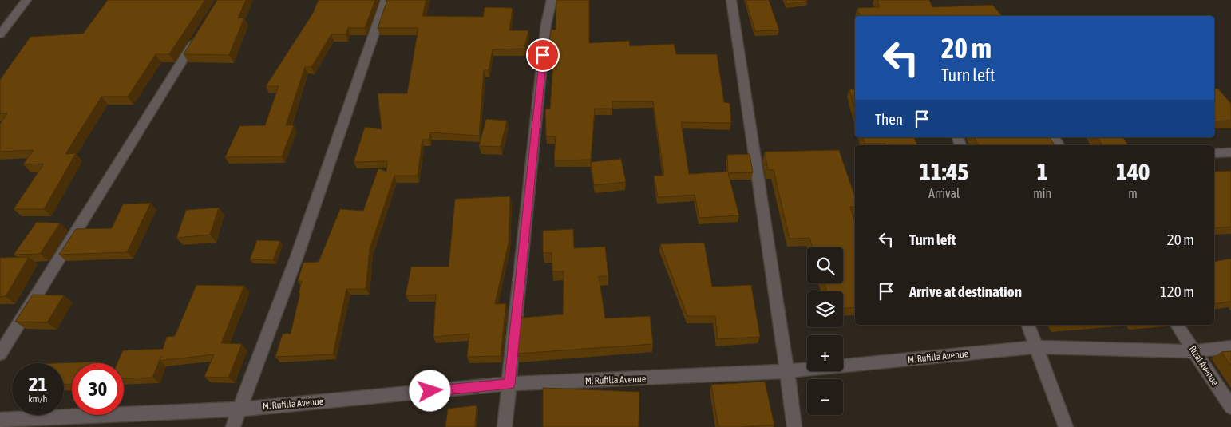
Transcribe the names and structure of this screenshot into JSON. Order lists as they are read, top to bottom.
{
  "streets": {
    "street": ["M. Rufilla Avenue", "Rizal Avenue"]
  },
  "crossings": [
    ["M. Rufilla Avenue", "Rizal Avenue"]
  ],
  "page": {
    "turn": ["20 m", "Turn left"],
    "then": "Then",
    "eta": [
      "11:45",
      "Arrival",
      "1",
      "min",
      "140",
      "m"
    ],
    "list": [
      {
        "name": "Turn left",
        "value": "20 m"
      },
      {
        "name": "Arrive at destination",
        "value": "120 m"
      }
    ],
    "map_buttons": ["+", "−"],
    "speed": "21 km/h",
    "limit": "30"
  }
}
